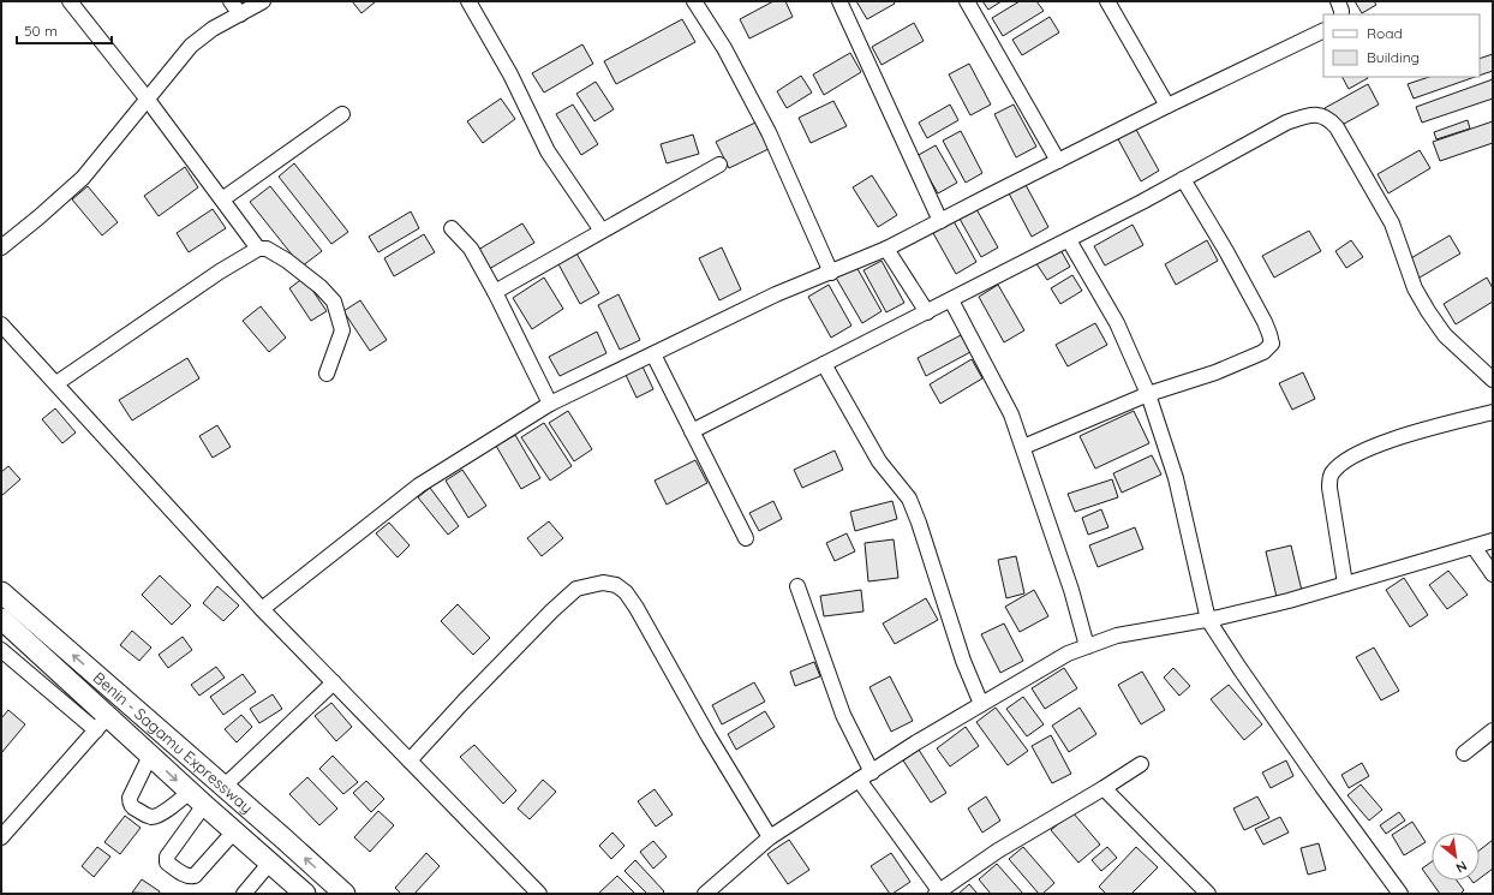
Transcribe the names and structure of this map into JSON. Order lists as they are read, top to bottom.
{
  "streets": {
    "highway": ["Benin - Sagamu Expressway"]
  },
  "legend": ["Road", "Building"],
  "scale_bar": "50 m",
  "north": "bottom right"
}
